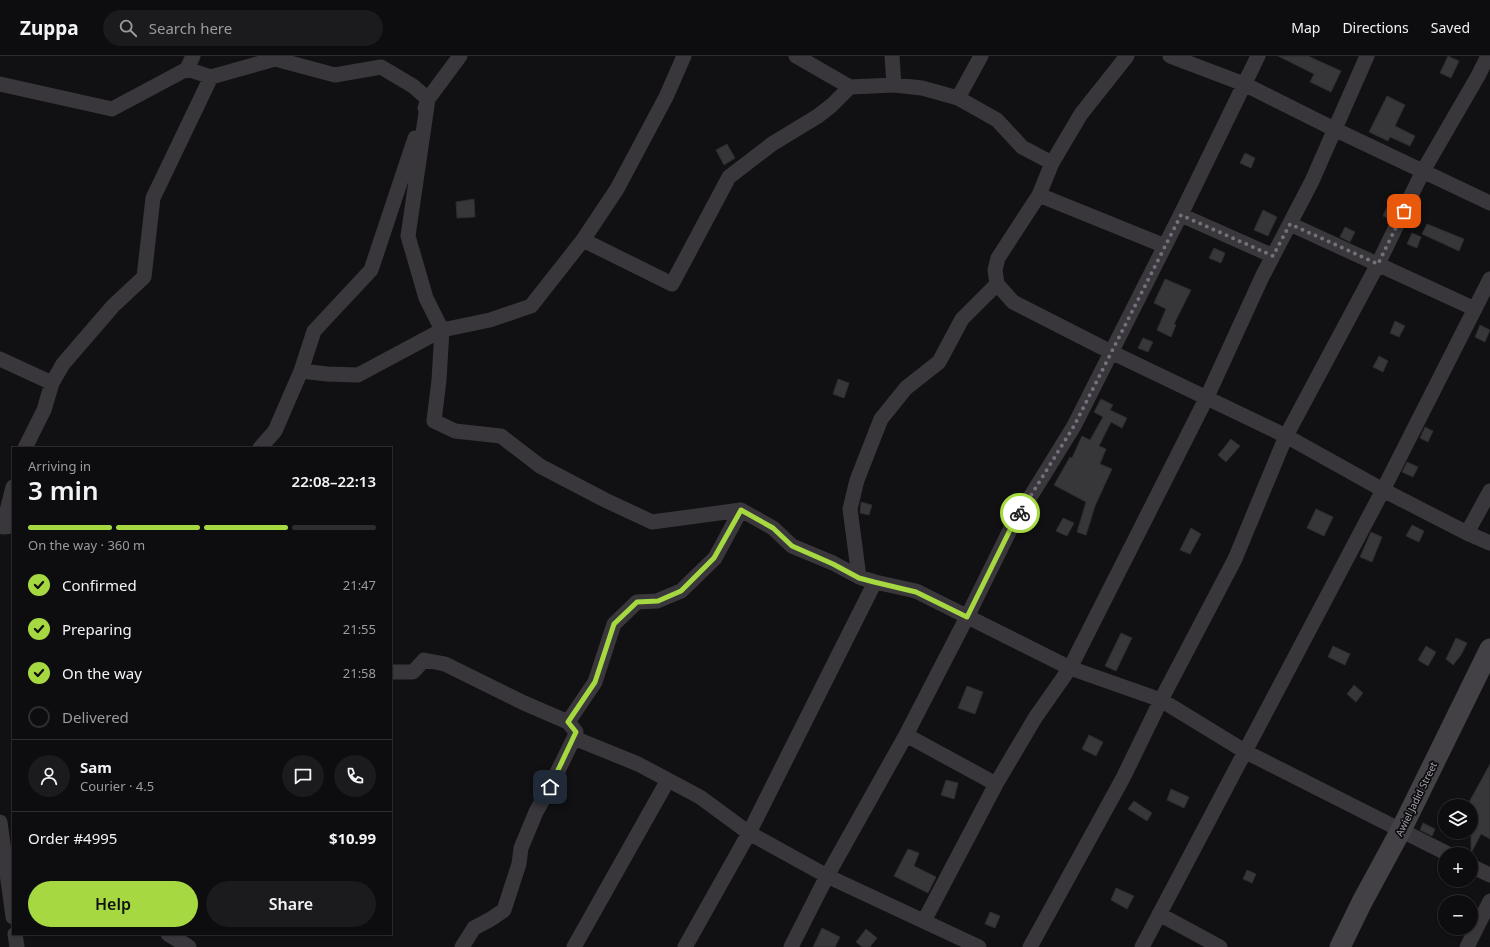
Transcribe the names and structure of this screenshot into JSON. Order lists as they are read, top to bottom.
{
  "streets": {
    "street": ["Awiel Jadid Street"]
  },
  "page": {
    "header": "Zuppa",
    "search": "Search here",
    "nav": ["Map", "Directions", "Saved"],
    "heading": ["3 min", "Arriving in", "22:08–22:13"],
    "panel": [
      "Sam",
      "Courier · 4.5",
      "Order #4995",
      "$10.99"
    ],
    "bar": "On the way · 360 m",
    "list": [
      ["Confirmed", "21:47"],
      ["Preparing", "21:55"],
      ["On the way", "21:58"],
      "Delivered"
    ],
    "map_buttons": ["+", "−"],
    "buttons": ["Help", "Share"]
  }
}
